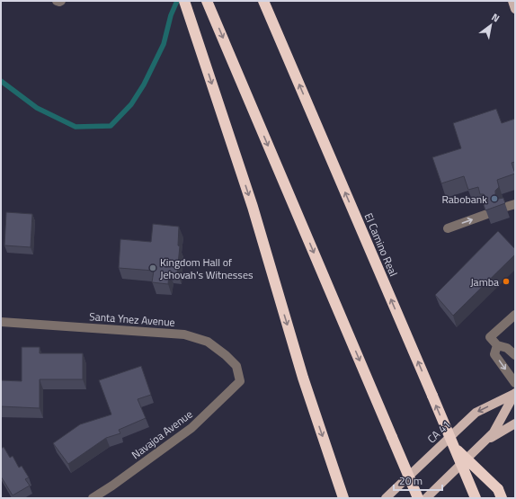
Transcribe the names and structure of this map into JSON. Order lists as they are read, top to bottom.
{
  "streets": {
    "highway": ["El Camino Real"],
    "main road": ["CA 41"],
    "street": ["Santa Ynez Avenue", "Navajoa Avenue"]
  },
  "crossings": [
    ["Santa Ynez Avenue", "Navajoa Avenue"]
  ],
  "places": ["Rabobank", "Kingdom Hall of Jehovah's Witnesses", "Jamba"],
  "scale_bar": "20 m",
  "north": "top right"
}
